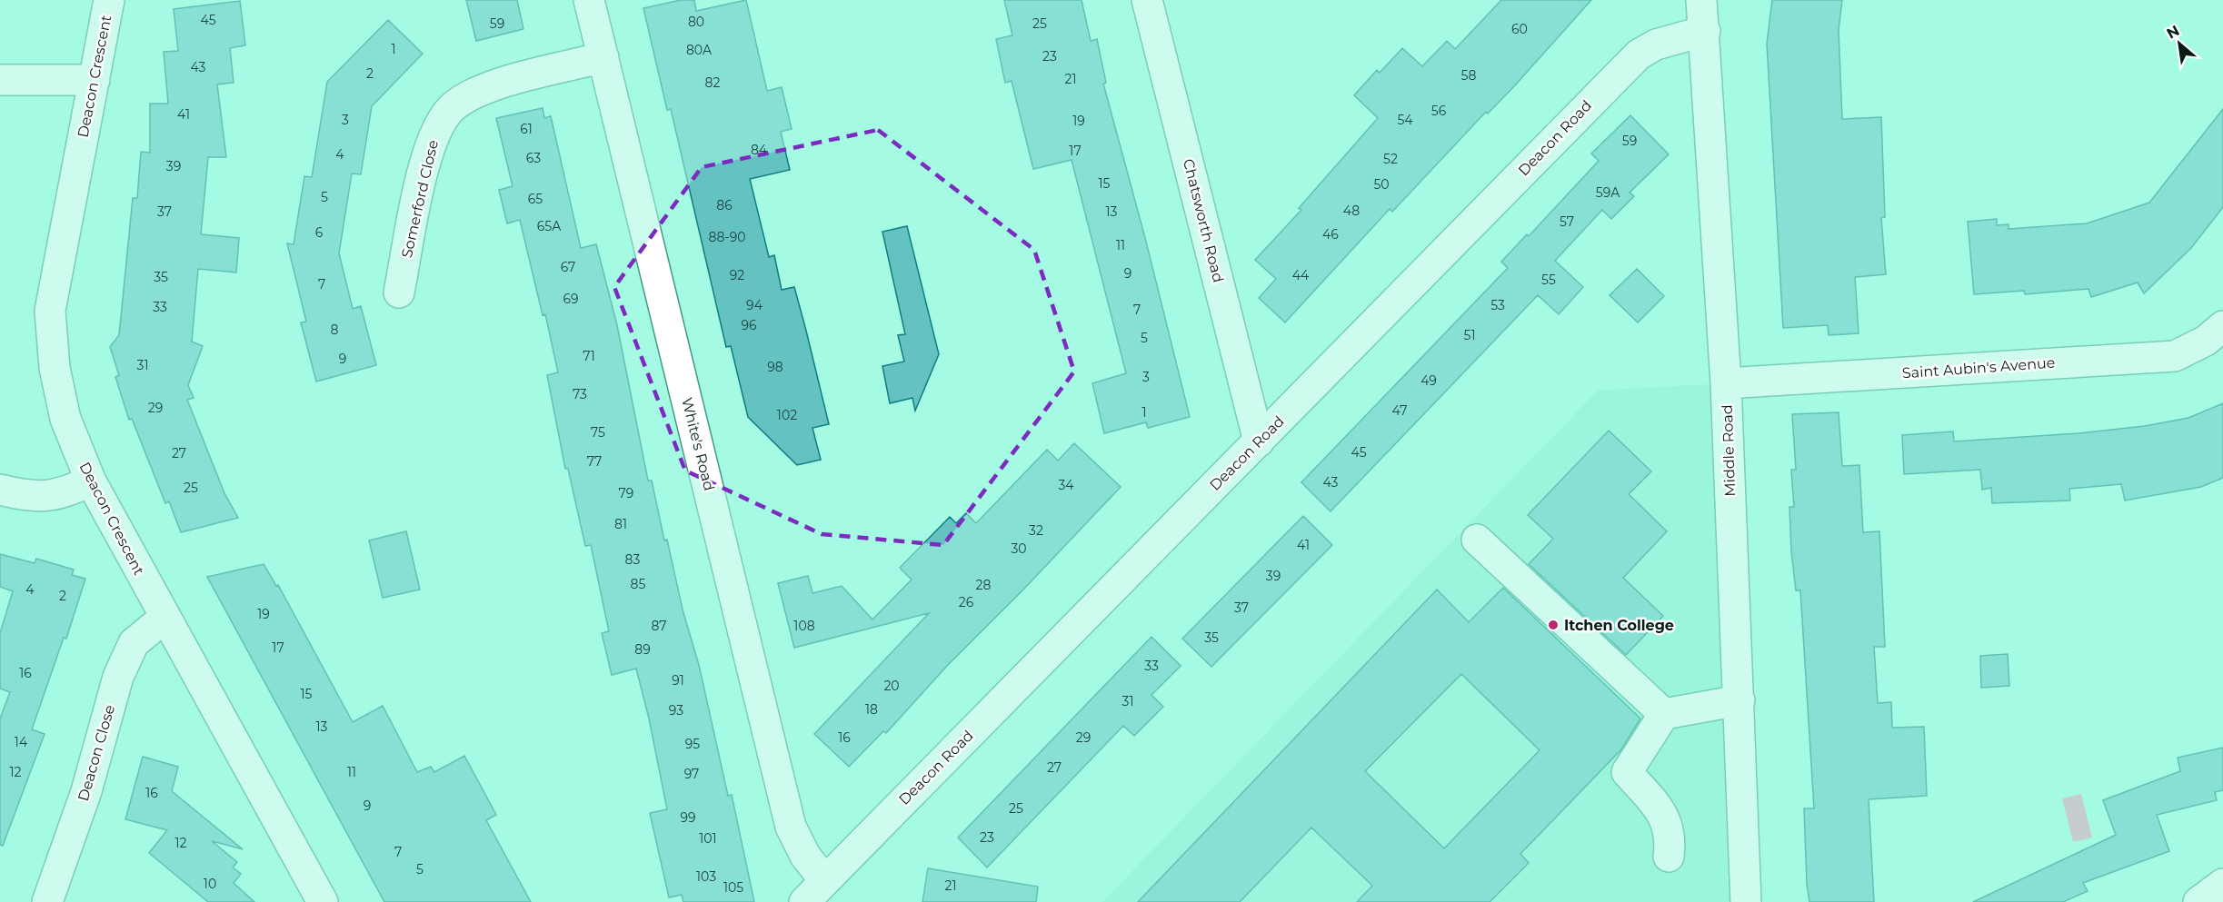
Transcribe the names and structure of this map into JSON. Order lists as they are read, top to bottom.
{
  "streets": {
    "street": [
      "Deacon Crescent",
      "Deacon Road",
      "Somerford Close",
      "Chatsworth Road",
      "Saint Aubin's Avenue",
      "White's Road",
      "Middle Road",
      "Deacon Close"
    ]
  },
  "crossings": [
    ["Deacon Crescent", "Deacon Close"],
    ["Deacon Road", "Chatsworth Road"],
    ["Deacon Road", "White's Road"],
    ["Deacon Road", "Middle Road"],
    ["Somerford Close", "White's Road"],
    ["Saint Aubin's Avenue", "Middle Road"]
  ],
  "places": ["Itchen College"],
  "house_numbers": [
    "45",
    "80",
    "59",
    "25",
    "60",
    "1",
    "80A",
    "23",
    "43",
    "2",
    "58",
    "21",
    "82",
    "56",
    "41",
    "3",
    "54",
    "19",
    "61",
    "59",
    "84",
    "17",
    "4",
    "63",
    "52",
    "39",
    "15",
    "50",
    "59A",
    "5",
    "65",
    "86",
    "48",
    "37",
    "13",
    "57",
    "65A",
    "6",
    "46",
    "88-90",
    "11",
    "67",
    "9",
    "92",
    "44",
    "35",
    "55",
    "7",
    "69",
    "94",
    "53",
    "33",
    "7",
    "96",
    "8",
    "51",
    "5",
    "71",
    "9",
    "31",
    "98",
    "3",
    "49",
    "73",
    "29",
    "47",
    "1",
    "102",
    "75",
    "45",
    "27",
    "77",
    "43",
    "34",
    "25",
    "79",
    "81",
    "32",
    "41",
    "30",
    "83",
    "39",
    "85",
    "28",
    "4",
    "2",
    "26",
    "37",
    "19",
    "87",
    "108",
    "35",
    "17",
    "89",
    "33",
    "16",
    "91",
    "20",
    "15",
    "31",
    "18",
    "93",
    "13",
    "16",
    "29",
    "14",
    "95",
    "27",
    "12",
    "11",
    "97",
    "16",
    "9",
    "25",
    "99",
    "23",
    "101",
    "12",
    "7",
    "5",
    "103",
    "10",
    "21",
    "105"
  ],
  "north": "top left"
}
